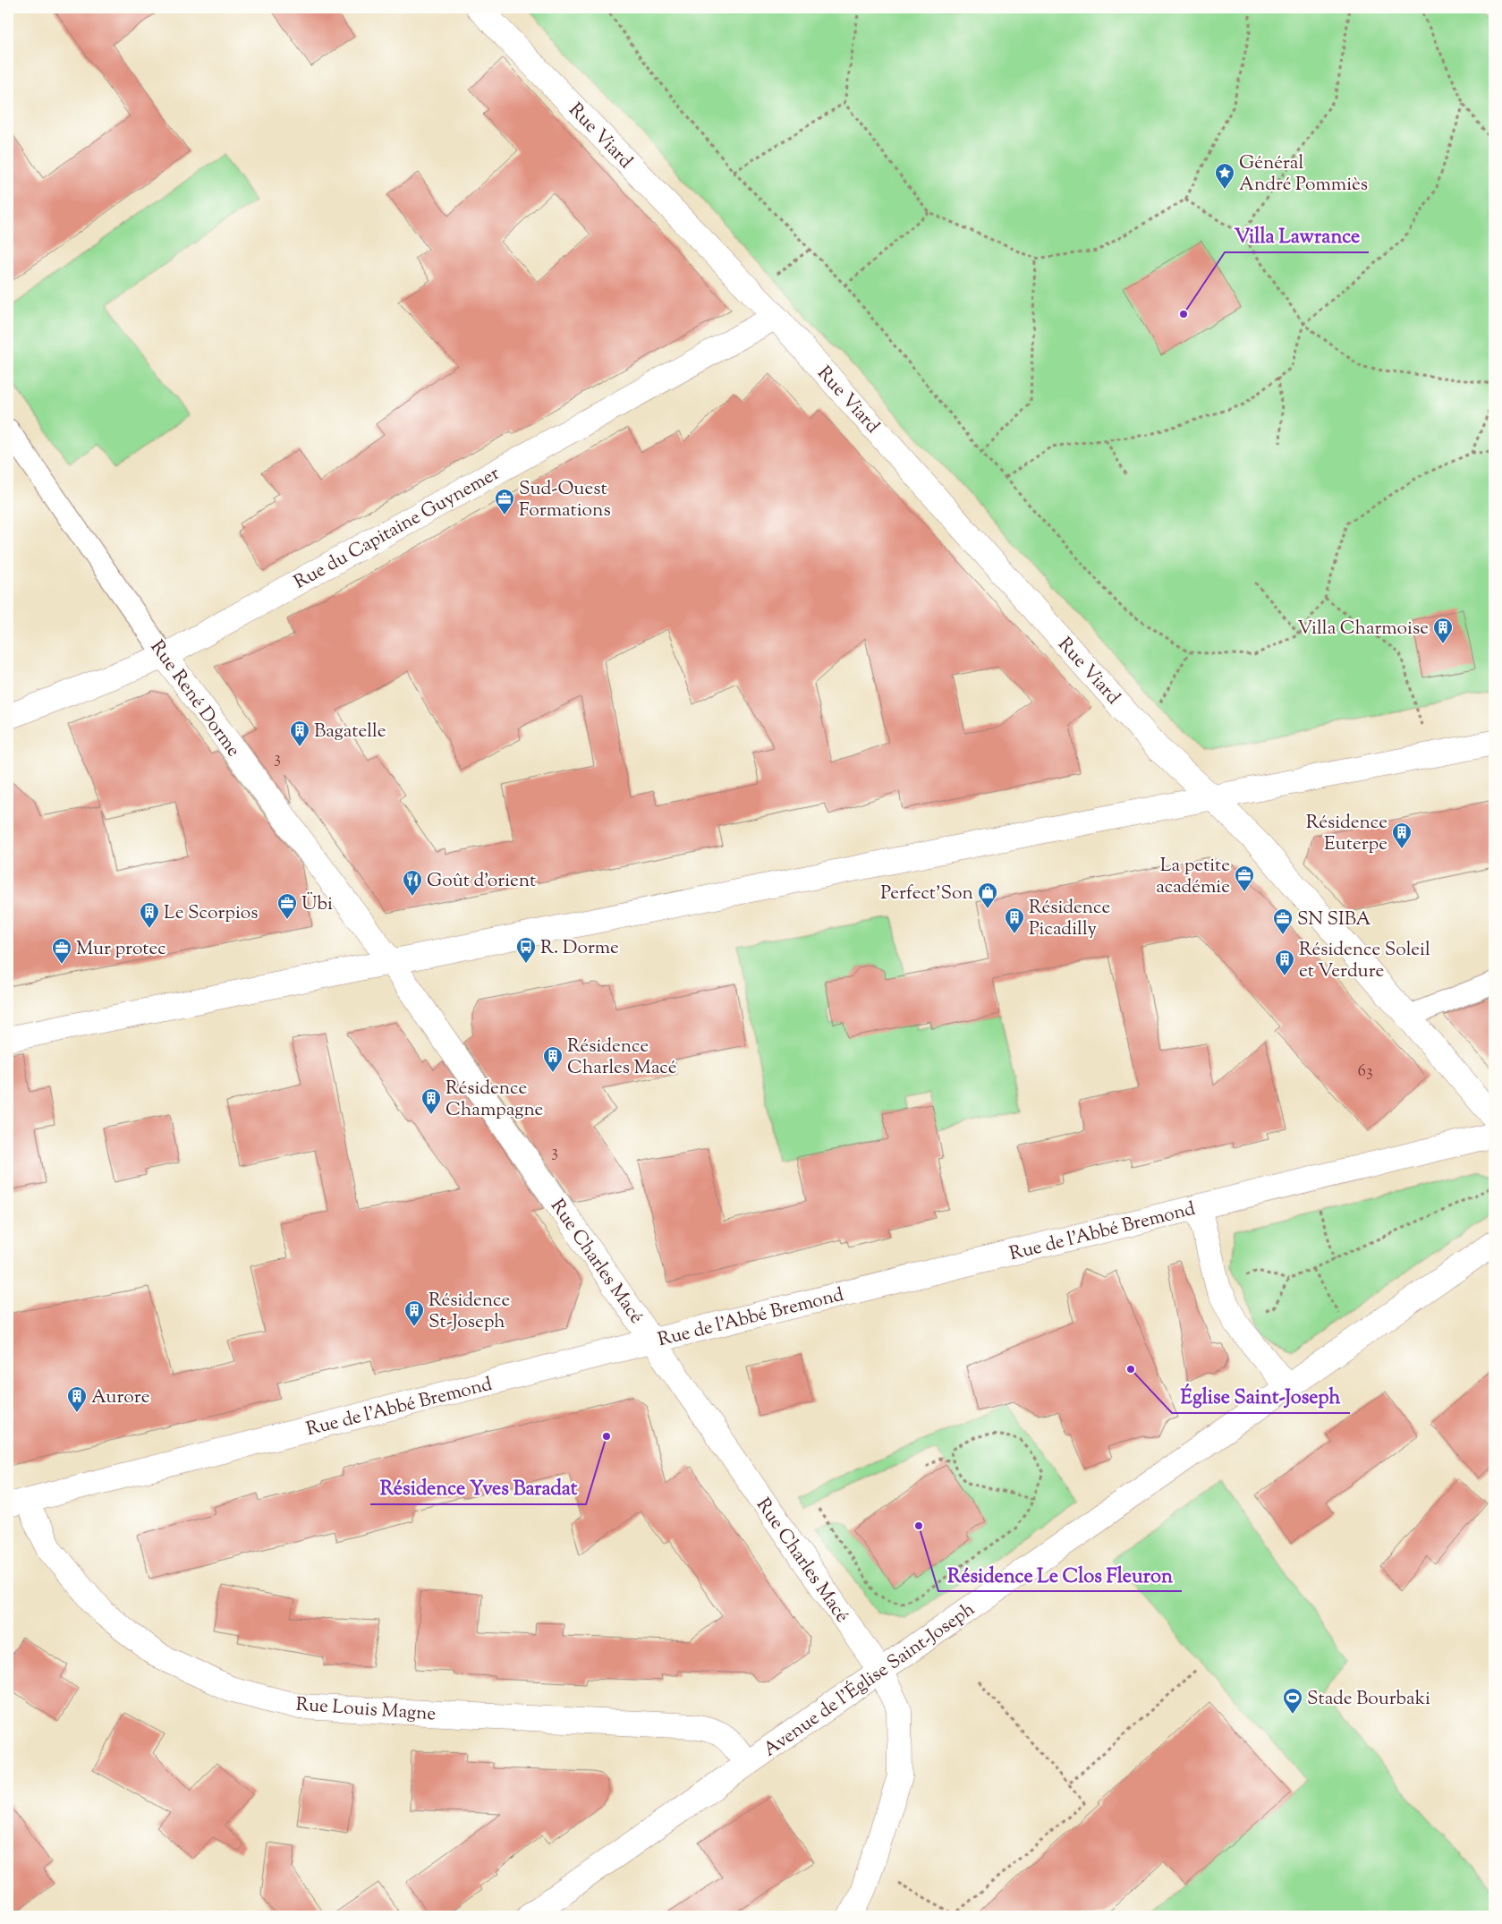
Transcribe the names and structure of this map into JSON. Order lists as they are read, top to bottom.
{
  "streets": {
    "street": [
      "Rue Viard",
      "Rue du Capitaine Guynemer",
      "Rue René Dorme",
      "Rue de l'Abbé Bremond",
      "Rue Charles Macé",
      "Avenue de l'Église Saint-Joseph",
      "Rue Louis Magne"
    ]
  },
  "crossings": [
    ["Rue Viard", "Rue du Capitaine Guynemer"],
    ["Rue du Capitaine Guynemer", "Rue René Dorme"],
    ["Rue René Dorme", "Rue Charles Macé"],
    ["Rue de l'Abbé Bremond", "Rue Charles Macé"],
    ["Rue de l'Abbé Bremond", "Rue Louis Magne"],
    ["Rue Charles Macé", "Avenue de l'Église Saint-Joseph"],
    ["Avenue de l'Église Saint-Joseph", "Rue Louis Magne"]
  ],
  "places": {
    "place": ["Général André Pommiès"],
    "other": [
      "Villa Lawrance",
      "Église Saint-Joseph",
      "Résidence Yves Baradat",
      "Résidence Le Clos Fleuron"
    ],
    "office": [
      "Sud-Ouest Formations",
      "La petite académie",
      "Übi",
      "SN SIBA",
      "Mur protec"
    ],
    "building": [
      "Villa Charmoise",
      "Bagatelle",
      "Résidence Euterpe",
      "Le Scorpios",
      "Résidence Picadilly",
      "Résidence Soleil et Verdure",
      "Résidence Charles Macé",
      "Résidence Champagne",
      "Résidence St-Joseph",
      "Aurore"
    ],
    "restaurant": ["Goût d'orient"],
    "shop": ["Perfect’Son"],
    "bus stop": ["R. Dorme"],
    "sports": ["Stade Bourbaki"]
  },
  "house_numbers": ["3", "63", "3"]
}
